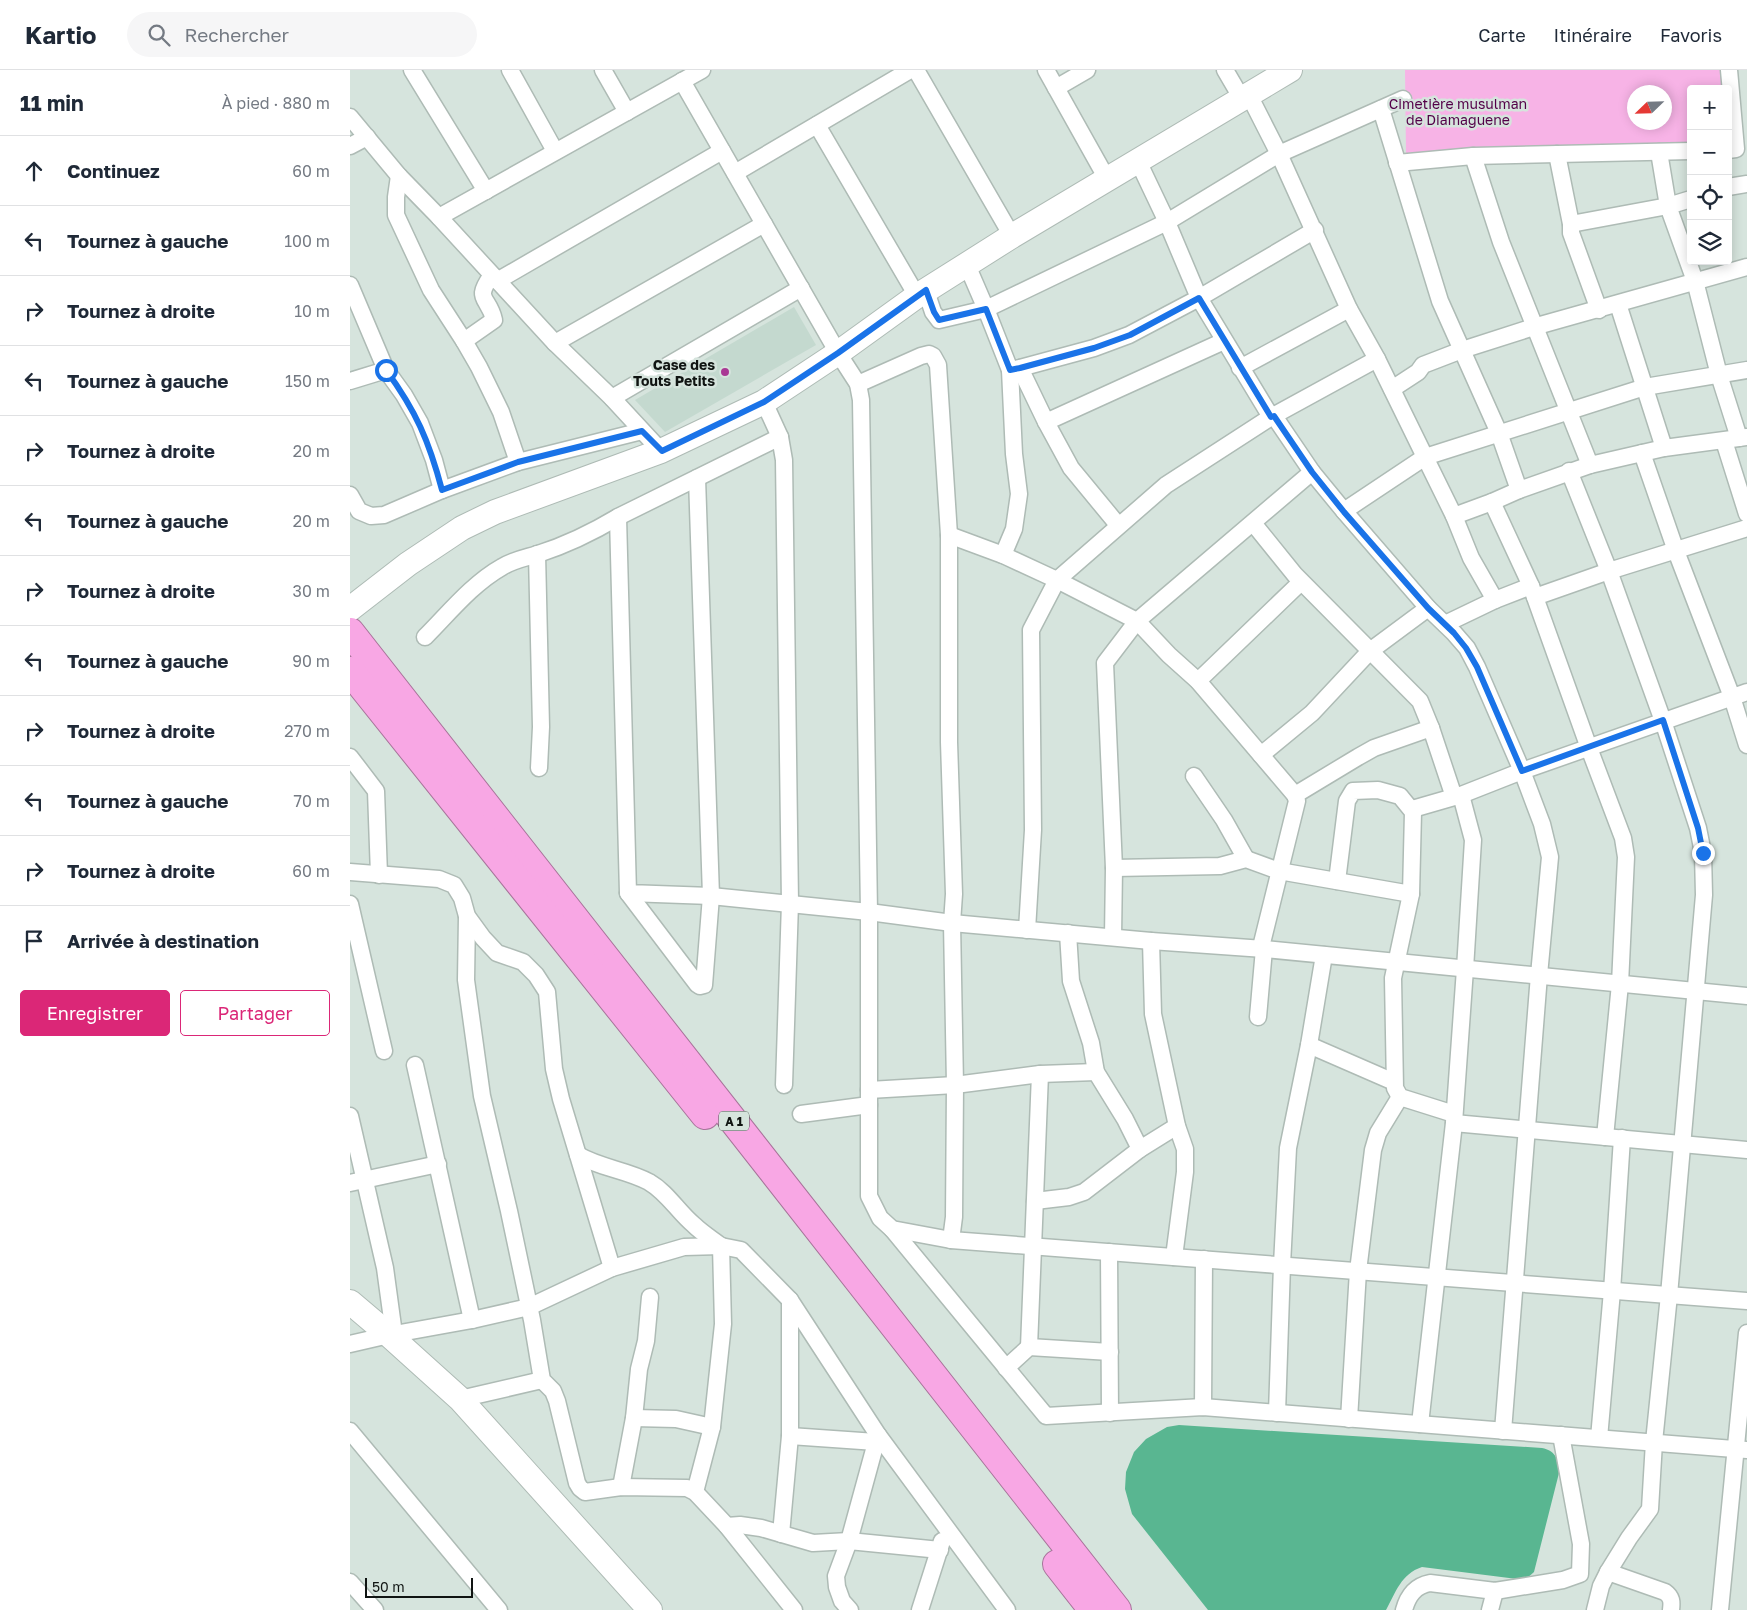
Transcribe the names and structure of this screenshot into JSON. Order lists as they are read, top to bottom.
{
  "streets": {
    "highway": ["A 1"]
  },
  "parks": ["Cimetière musulman de Diamaguene"],
  "places": ["Case des Touts Petits"],
  "scale_bar": "50 m",
  "north": "bottom left",
  "page": {
    "header": "Kartio",
    "search": "Rechercher",
    "nav": ["Carte", "Itinéraire", "Favoris"],
    "heading": ["11 min", "À pied · 880 m"],
    "map_buttons": ["+", "−"],
    "list": [
      ["Continuez", "60 m"],
      ["Tournez à gauche", "100 m"],
      ["Tournez à droite", "10 m"],
      ["Tournez à gauche", "150 m"],
      ["Tournez à droite", "20 m"],
      ["Tournez à gauche", "20 m"],
      ["Tournez à droite", "30 m"],
      ["Tournez à gauche", "90 m"],
      ["Tournez à droite", "270 m"],
      ["Tournez à gauche", "70 m"],
      ["Tournez à droite", "60 m"],
      "Arrivée à destination"
    ],
    "buttons": ["Enregistrer", "Partager"],
    "scale": "50 m"
  }
}
